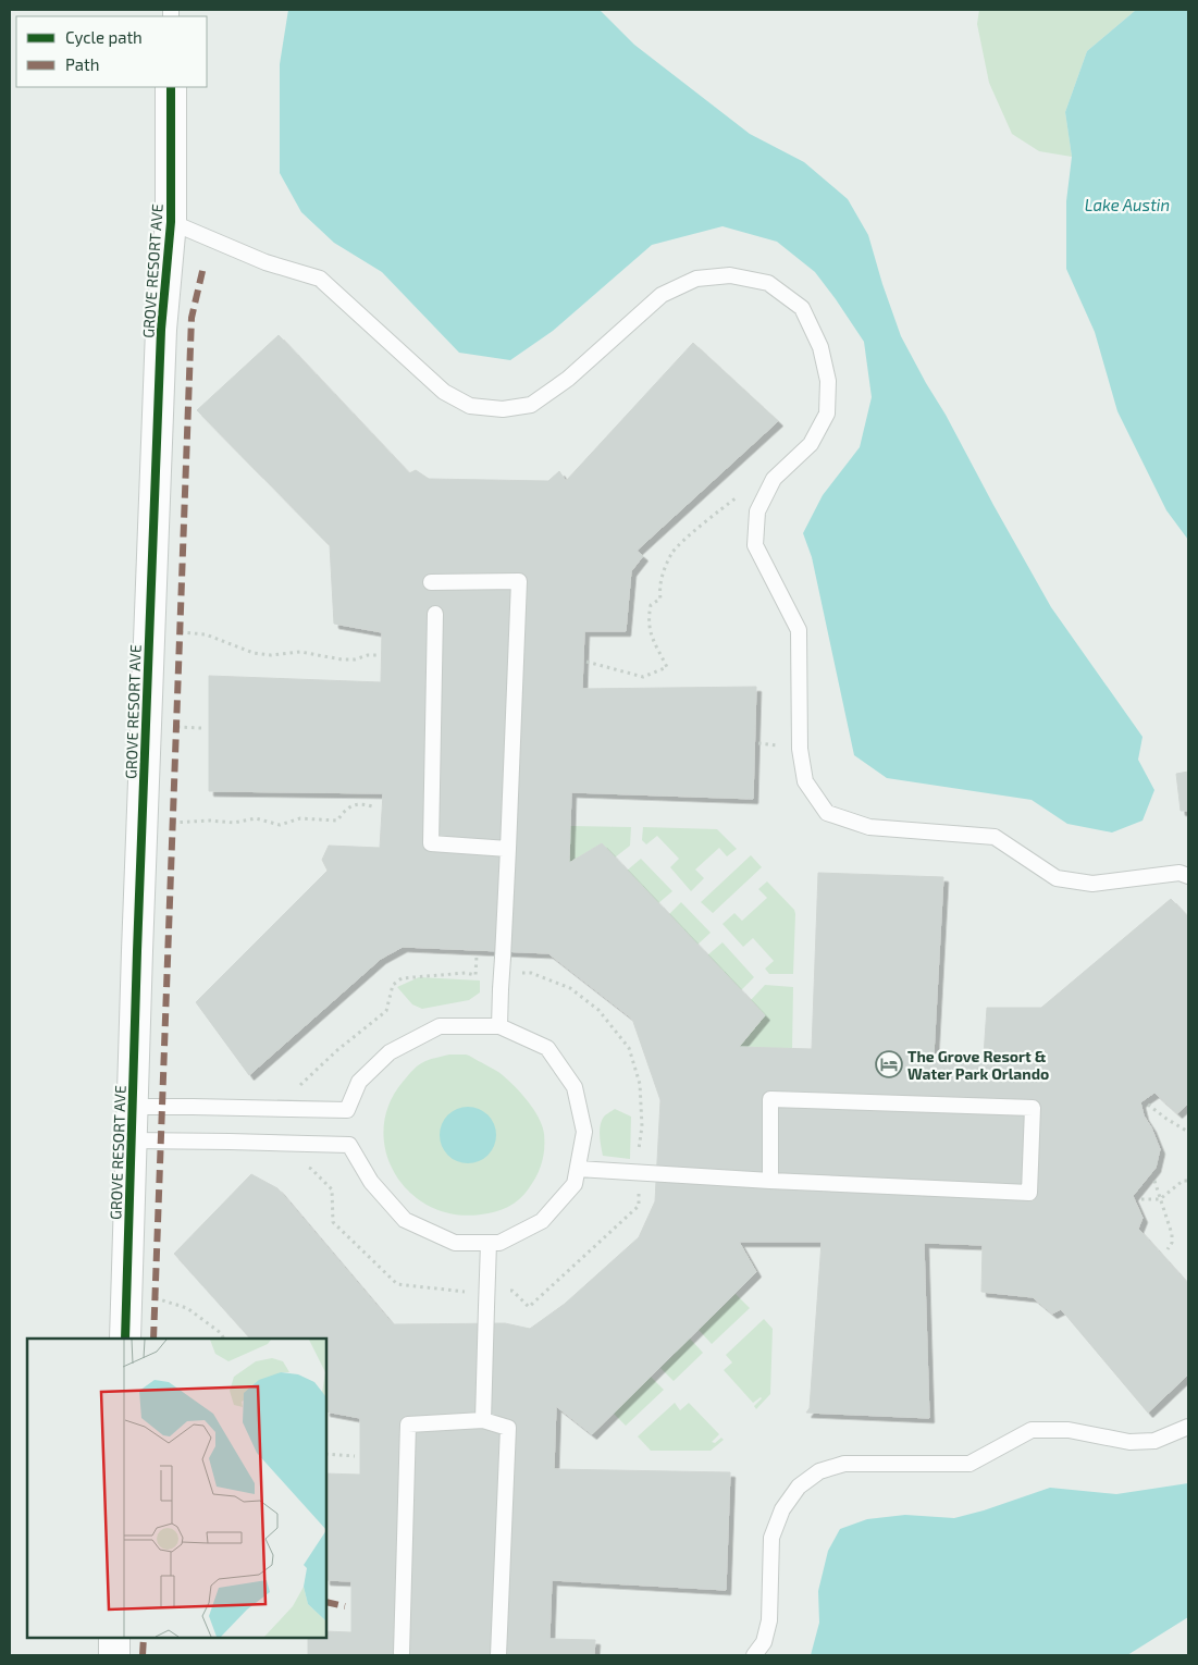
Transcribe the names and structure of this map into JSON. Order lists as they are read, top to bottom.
{
  "streets": {
    "street": ["GROVE RESORT AVE"]
  },
  "water": ["Lake Austin"],
  "places": {
    "hotel": ["The Grove Resort & Water Park Orlando"]
  },
  "legend": ["Cycle path", "Path"]
}
